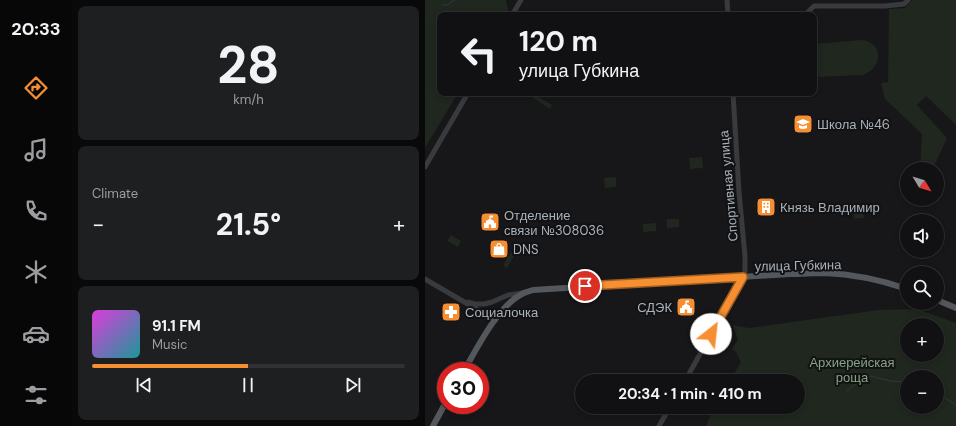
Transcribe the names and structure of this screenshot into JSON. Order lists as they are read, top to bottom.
{
  "streets": {
    "main road": ["улица Губкина"],
    "street": ["Спортивная улица"]
  },
  "crossings": [
    ["Спортивная улица", "улица Губкина"]
  ],
  "parks": ["Архиерейская роща"],
  "places": {
    "school or university": ["Школа №46"],
    "building": ["Князь Владимир"],
    "public building": ["Отделение связи №308036", "СДЭК"],
    "shop": ["DNS"],
    "pharmacy": ["Социалочка"]
  },
  "north": "bottom right",
  "page": {
    "tabs": "20:33",
    "tile": [
      ["28", "km/h"],
      "Climate"
    ],
    "turn": ["120 m", "улица Губкина"],
    "map_buttons": ["+", "−"],
    "heat": ["−", "21.5°", "+"],
    "song": ["91.1 FM", "Music"],
    "limit": "30",
    "trip": "20:34 · 1 min · 410 m"
  }
}
